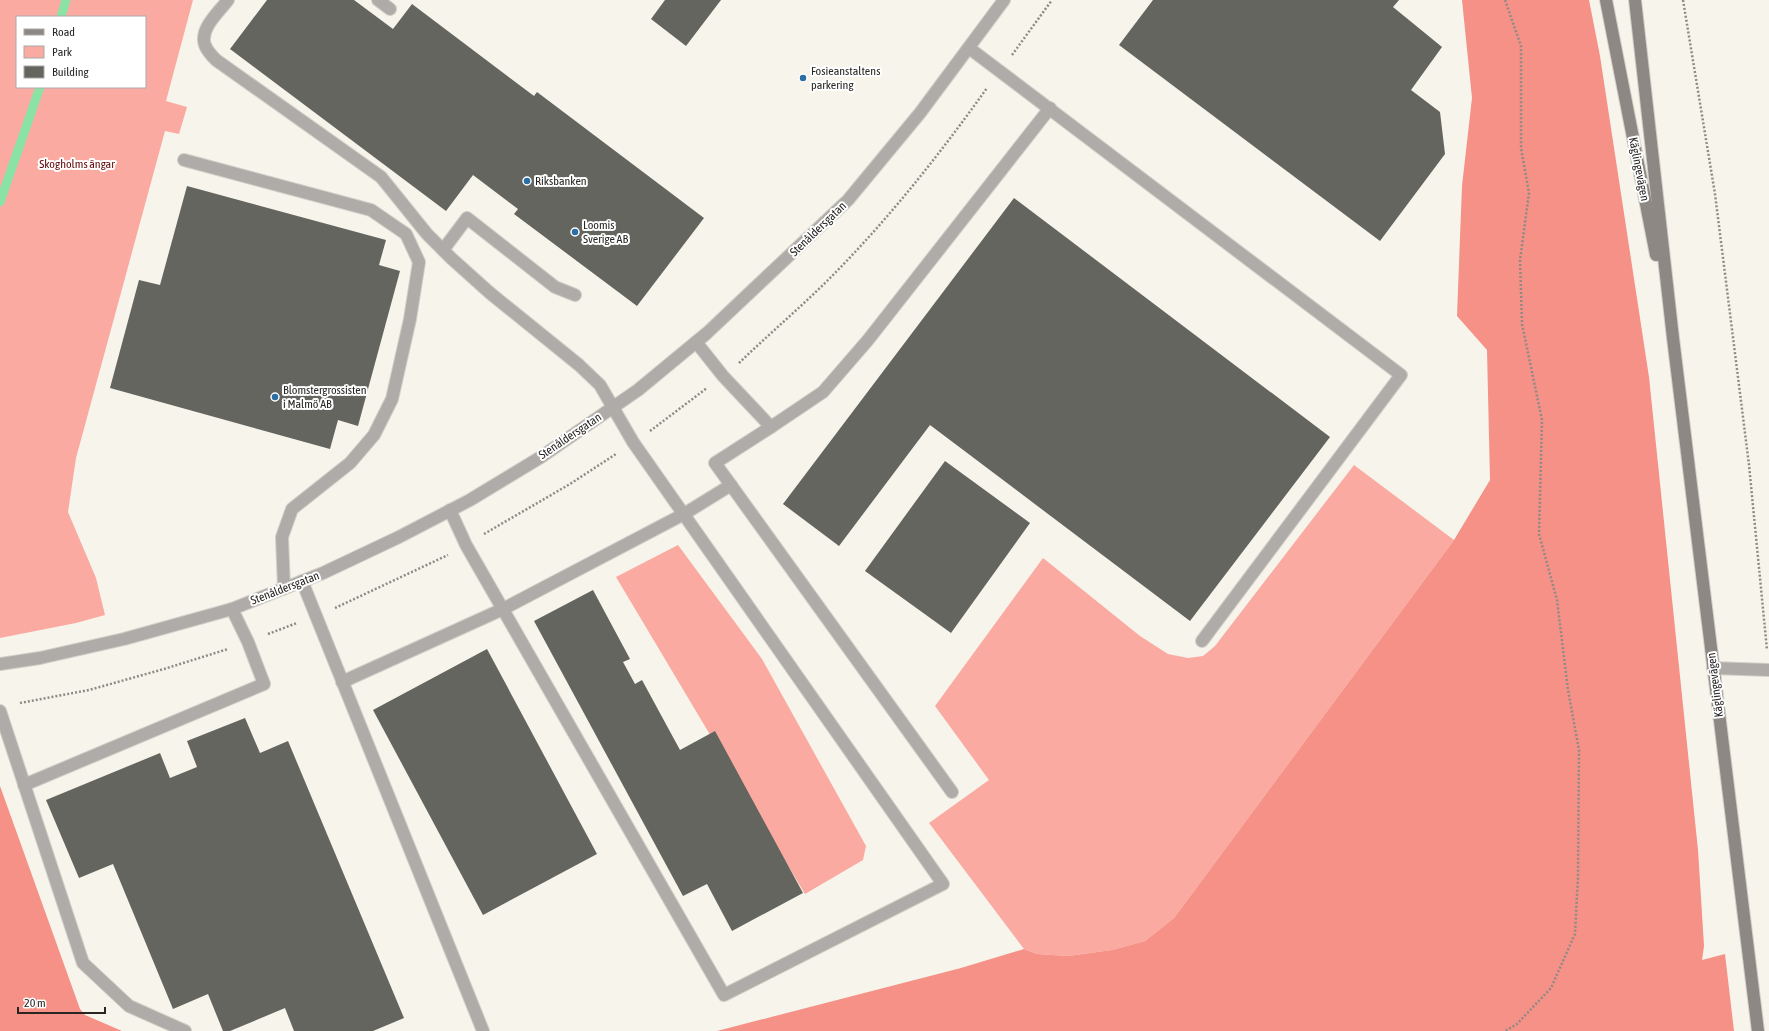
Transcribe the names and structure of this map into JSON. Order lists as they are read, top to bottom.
{
  "streets": {
    "main road": ["Käglingevägen"],
    "street": ["Stenåldersgatan"]
  },
  "parks": ["Skogholms ängar"],
  "places": [
    "Fosieanstaltens parkering",
    "Riksbanken",
    "Loomis Sverige AB",
    "Blomstergrossisten i Malmö AB"
  ],
  "legend": ["Road", "Park", "Building"],
  "scale_bar": "20 m"
}
